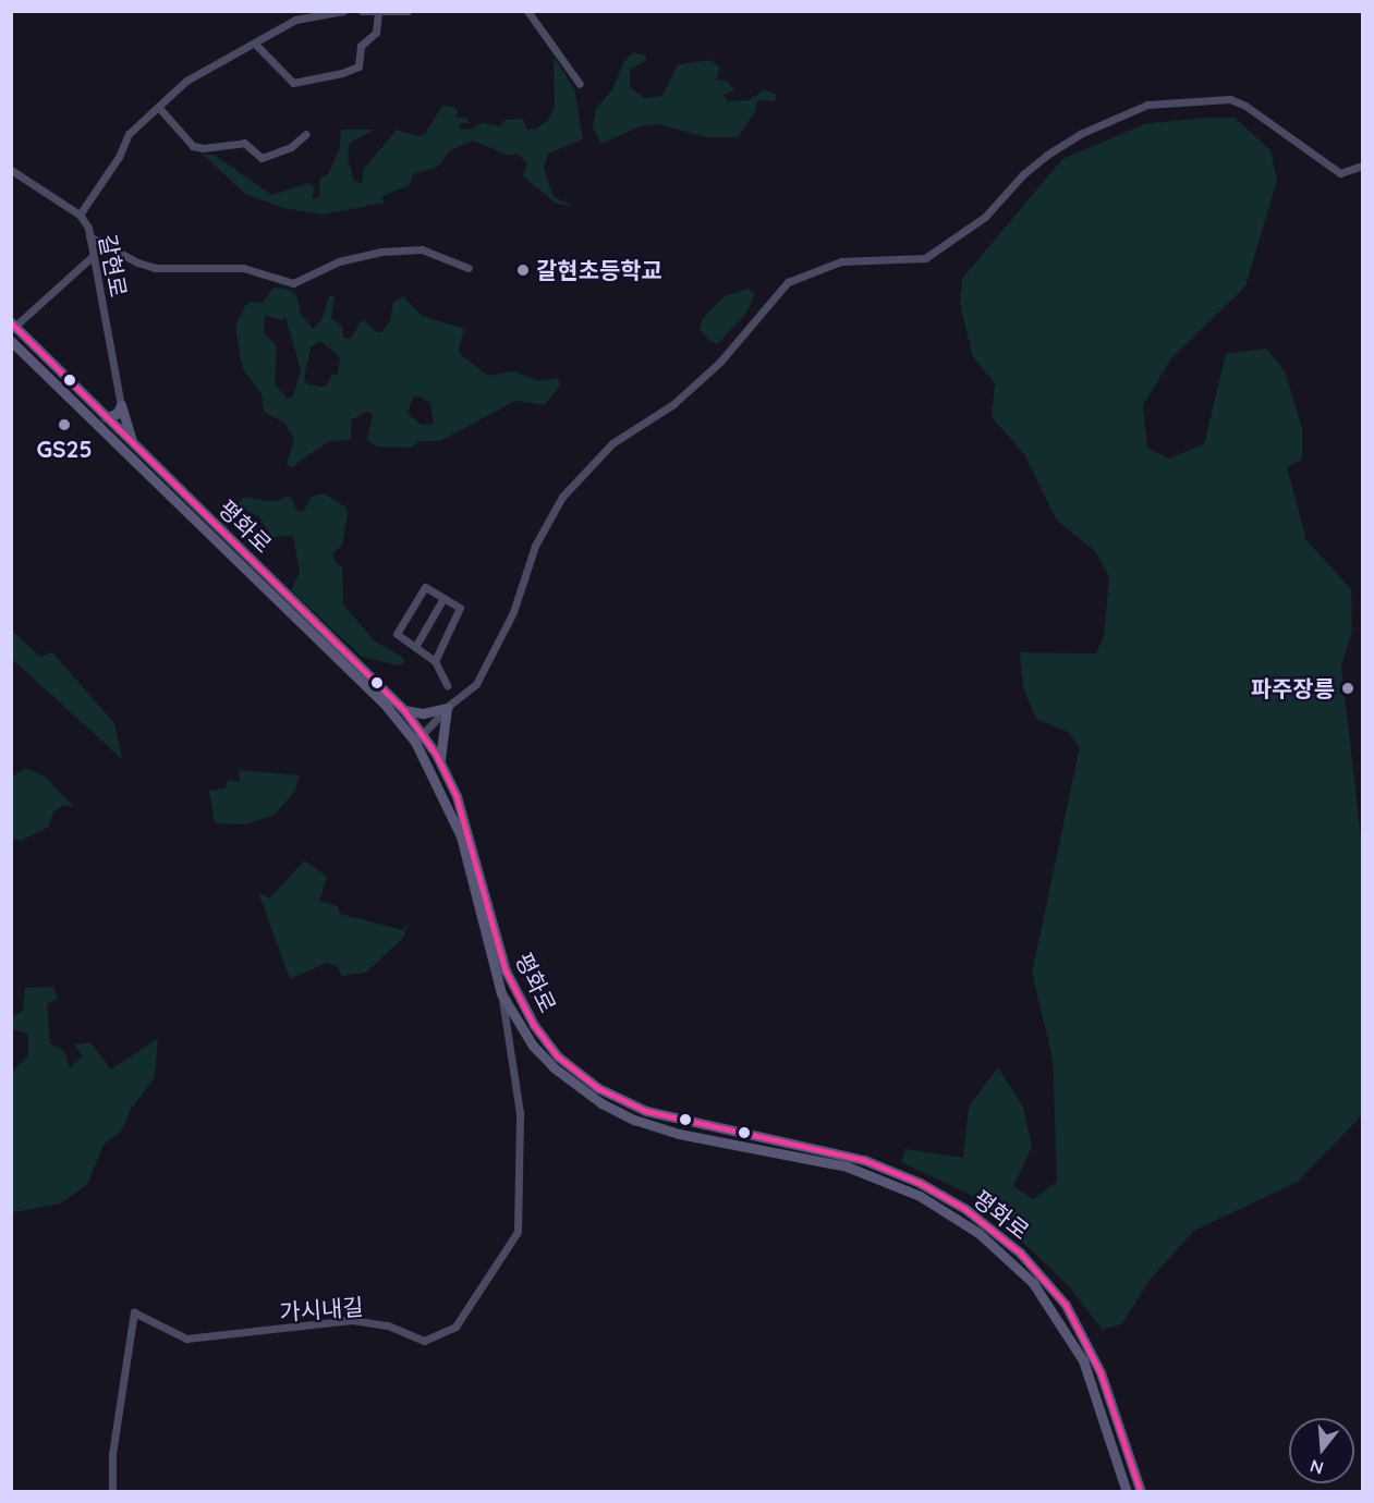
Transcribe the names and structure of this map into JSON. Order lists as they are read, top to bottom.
{
  "streets": {
    "main road": ["평화로"],
    "street": ["갈현로", "가시내길"]
  },
  "crossings": [
    ["평화로", "가시내길"]
  ],
  "places": ["갈현초등학교", "GS25", "파주장릉"],
  "north": "bottom"
}
